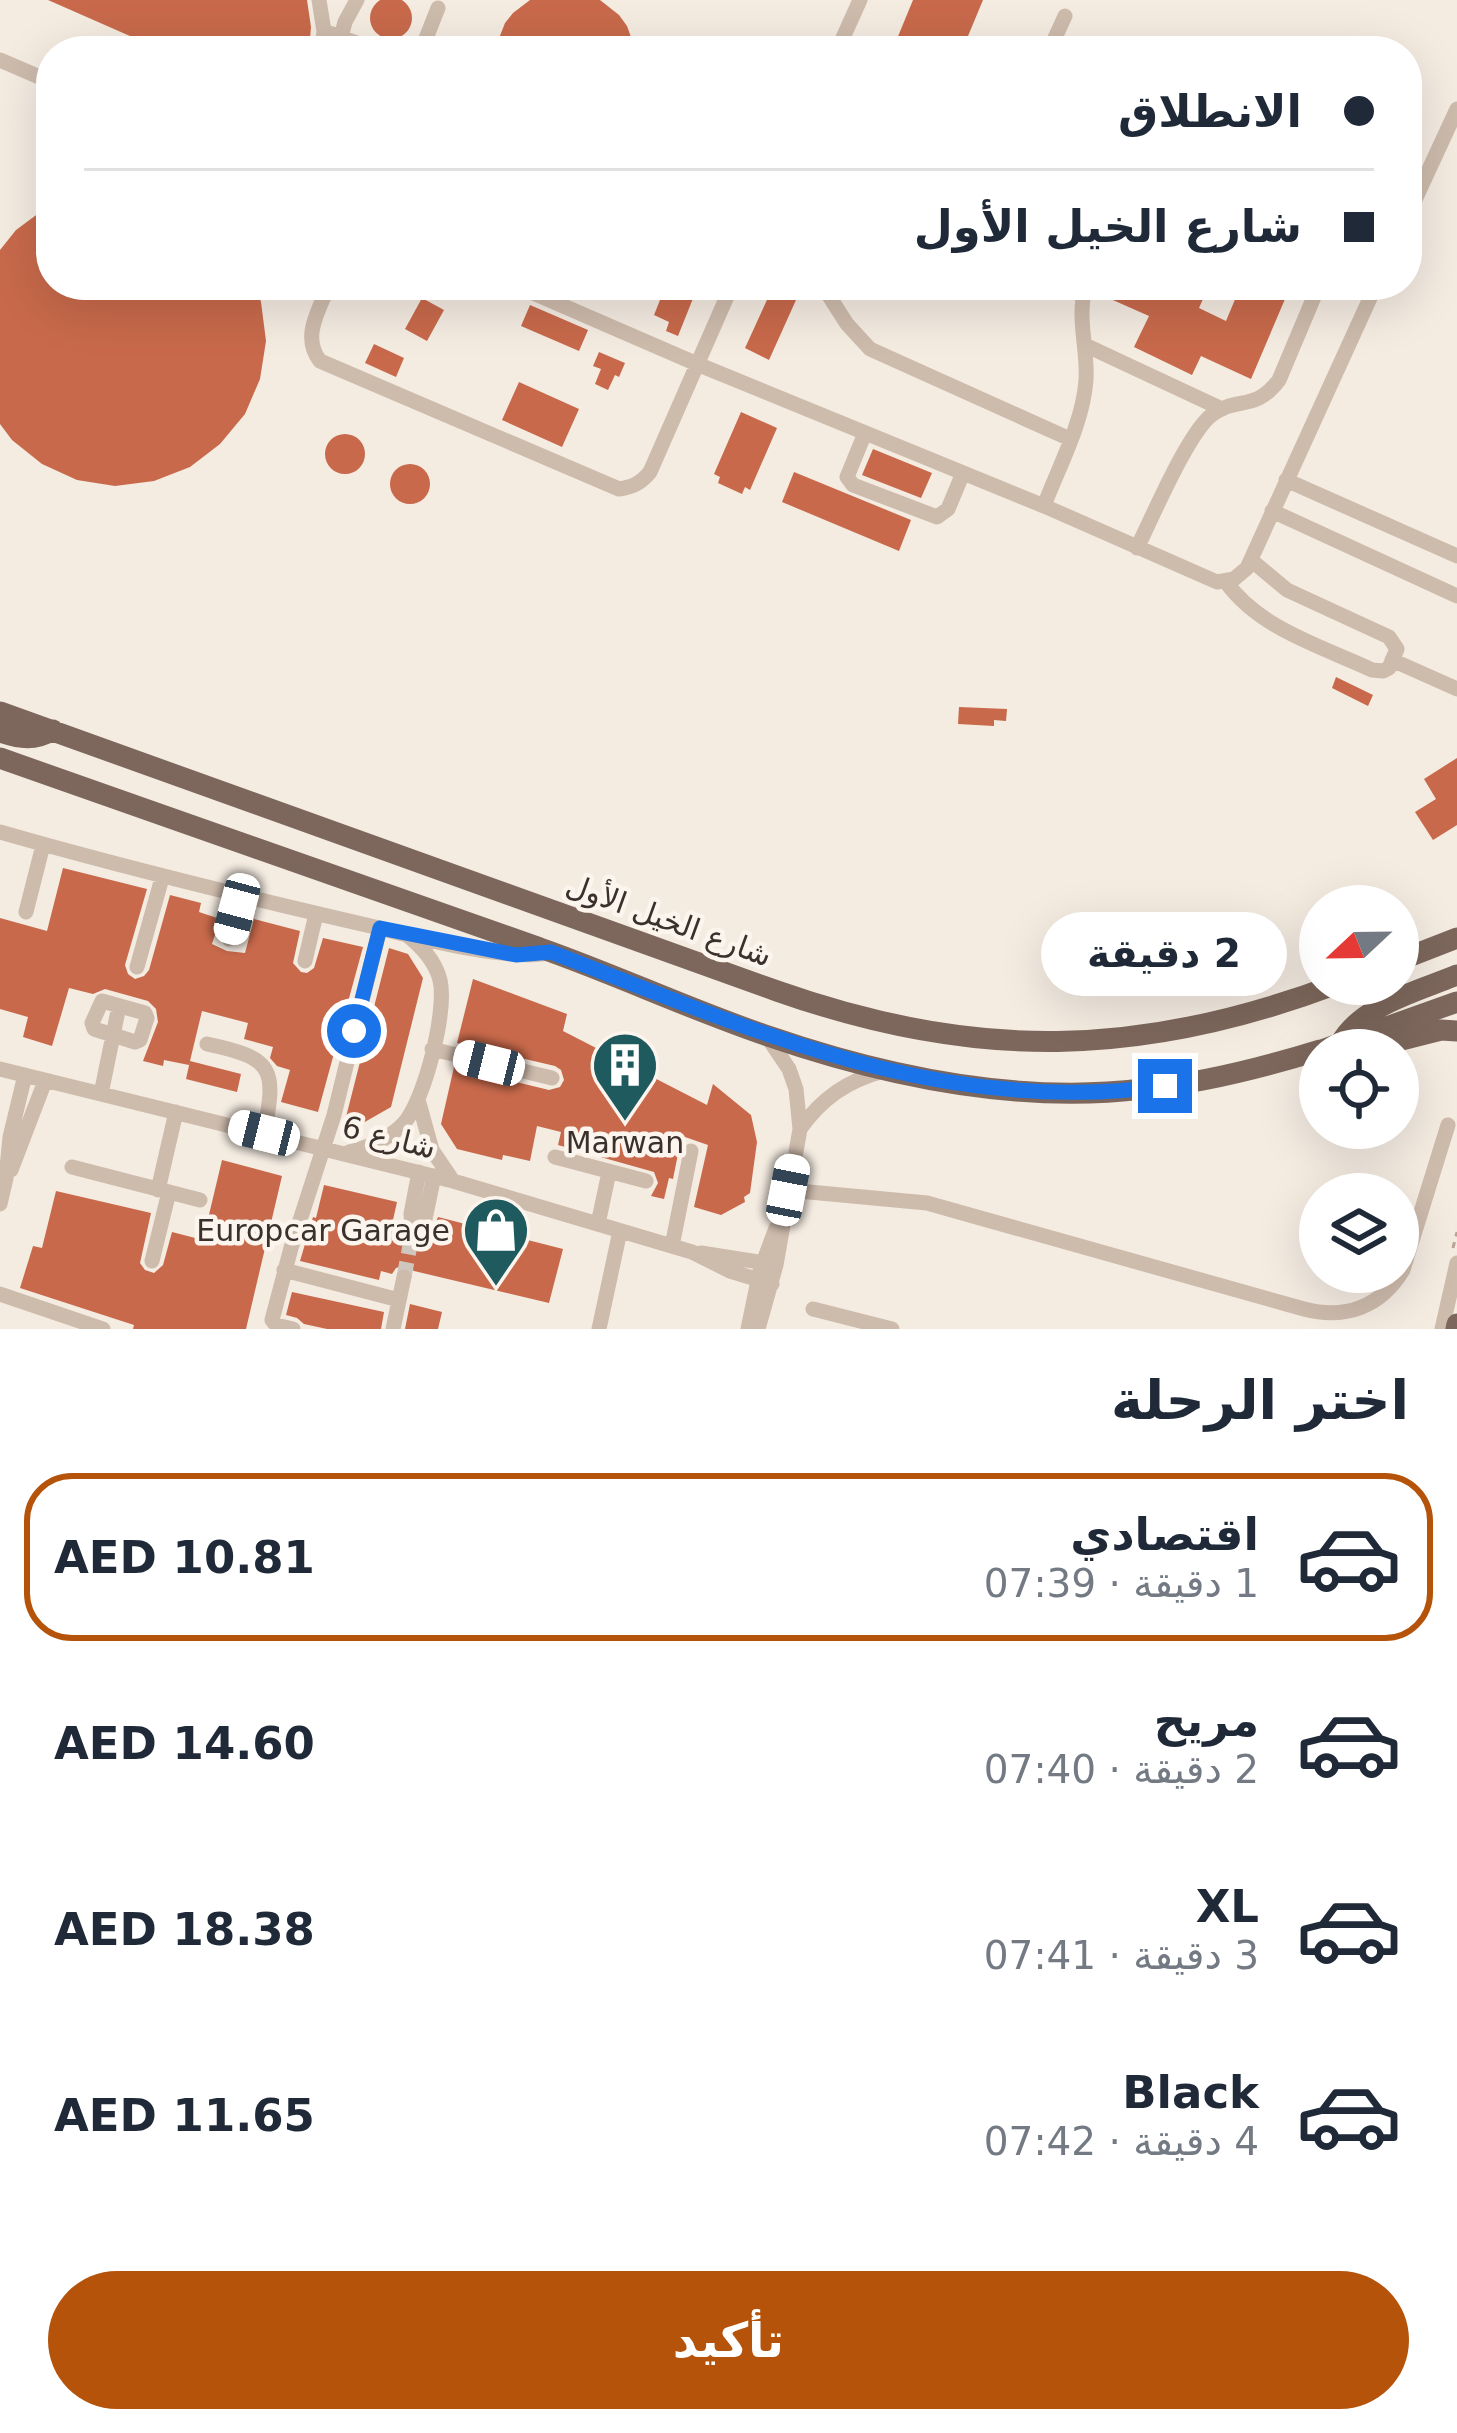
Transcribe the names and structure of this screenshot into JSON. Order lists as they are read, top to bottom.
{
  "streets": {
    "main road": ["شارع الخيل الأول"],
    "street": ["شارع 6"]
  },
  "places": {
    "building": ["Marwan"],
    "shop": ["Europcar Garage"]
  },
  "north": "left",
  "page": {
    "banner": ["الانطلاق", "شارع الخيل الأول"],
    "bubble": "2 دقيقة",
    "heading": "اختر الرحلة",
    "list": [
      {
        "name": "اقتصادي",
        "note": "1 دقيقة · 07:39",
        "value": "AED 10.81"
      },
      {
        "name": "مريح",
        "note": "2 دقيقة · 07:40",
        "value": "AED 14.60"
      },
      {
        "name": "XL",
        "note": "3 دقيقة · 07:41",
        "value": "AED 18.38"
      },
      {
        "name": "Black",
        "note": "4 دقيقة · 07:42",
        "value": "AED 11.65"
      }
    ],
    "buttons": "تأكيد"
  }
}
